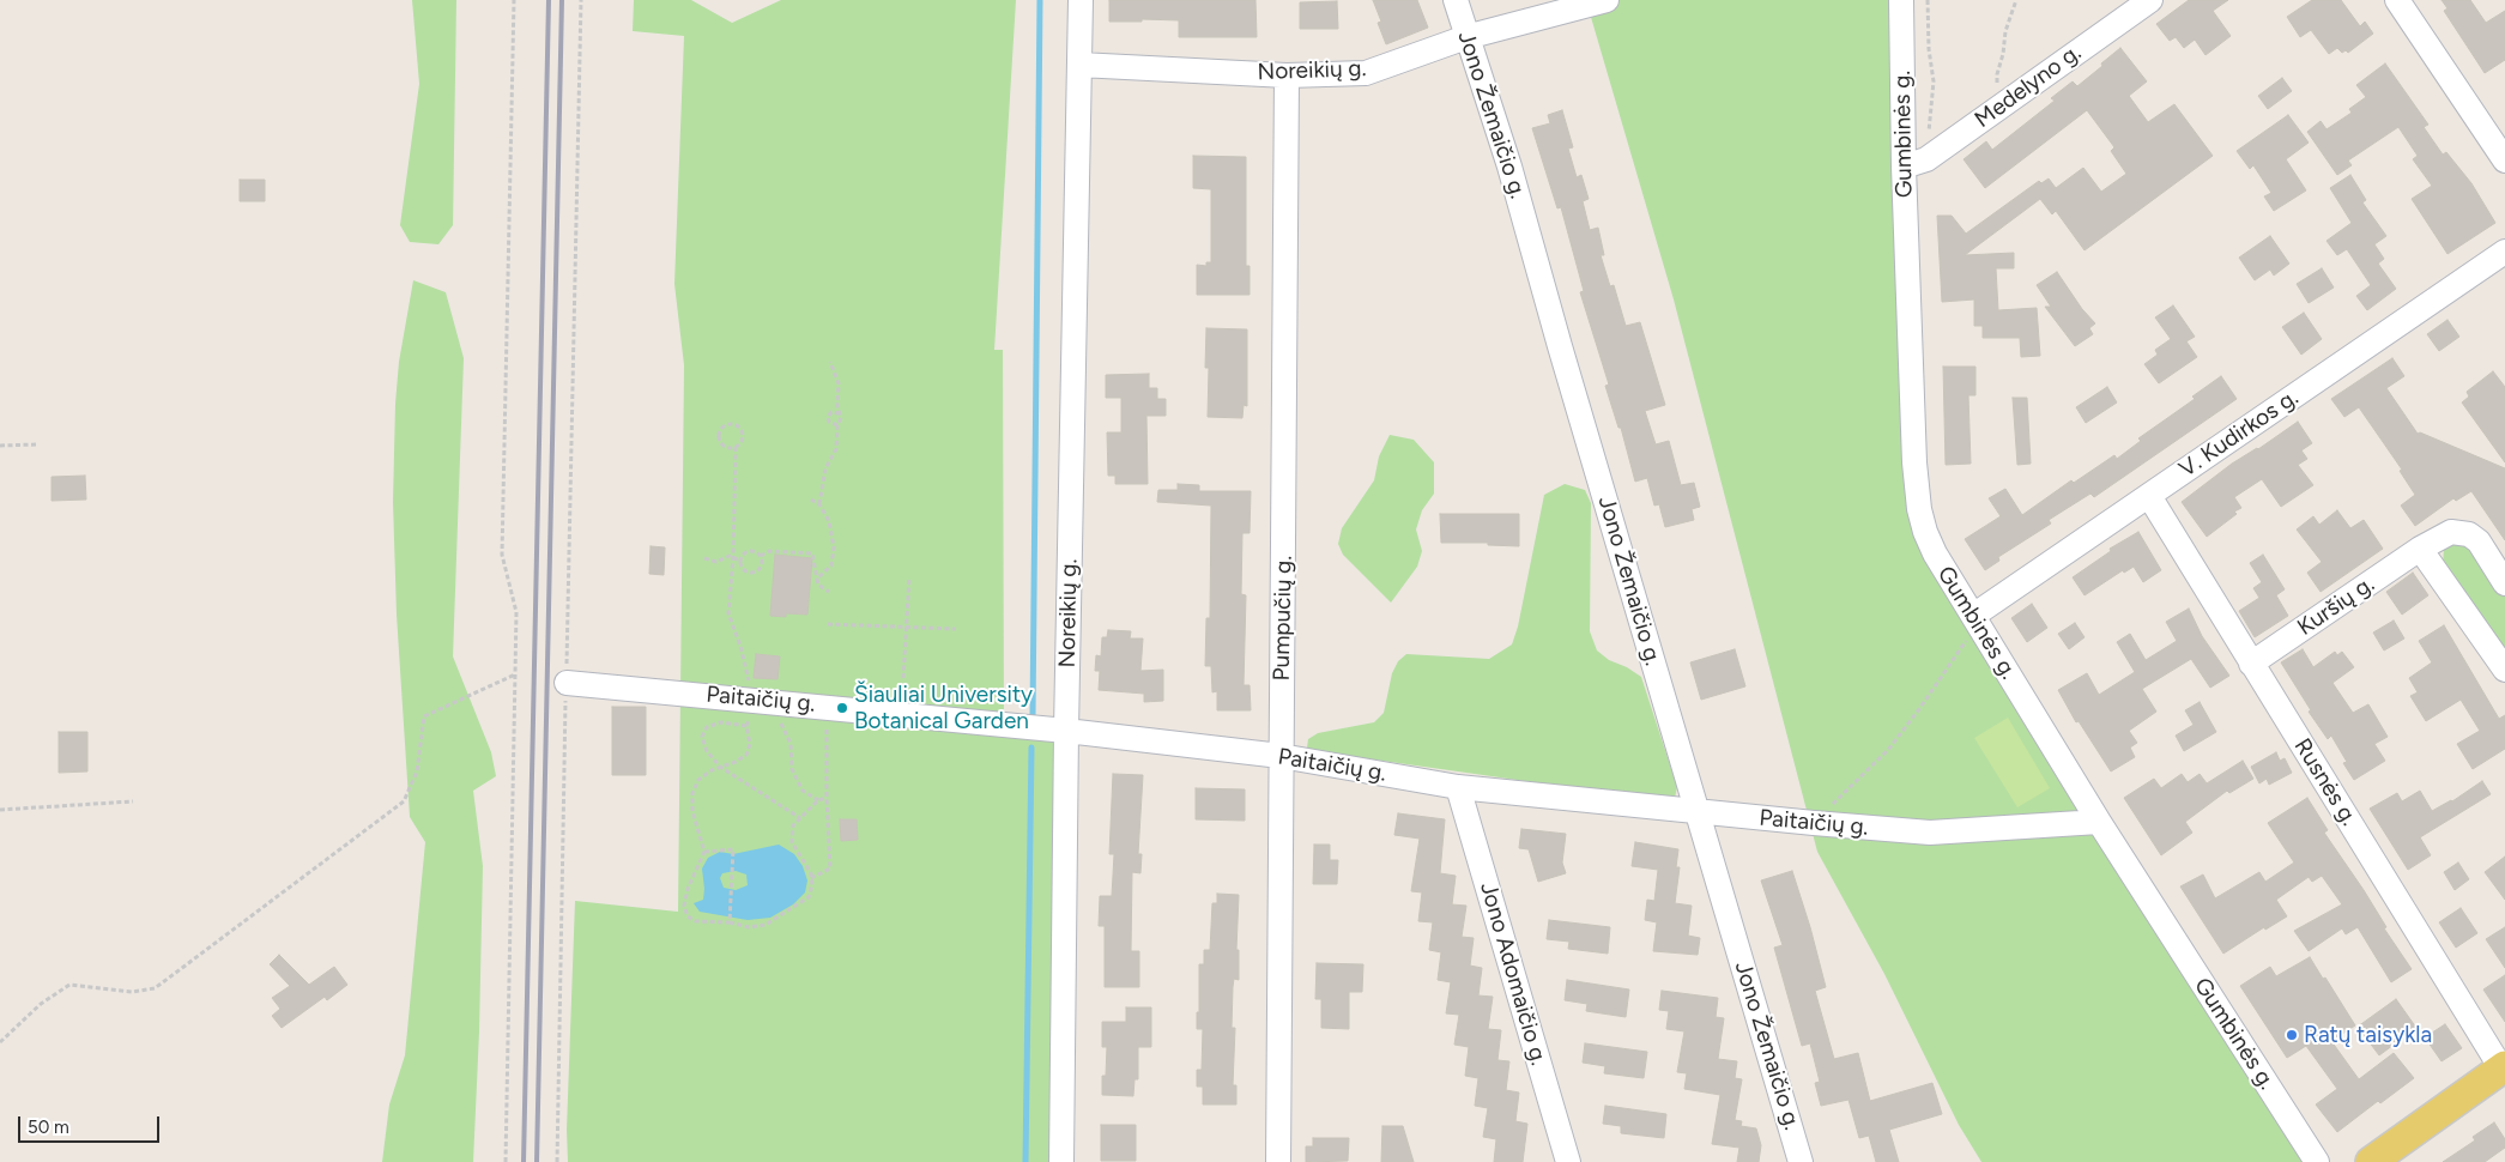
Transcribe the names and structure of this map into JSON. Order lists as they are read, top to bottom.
{
  "streets": {
    "street": [
      "Noreikių g.",
      "Medelyno g.",
      "Jono Žemaičio g.",
      "Gumbinės g.",
      "V. Kudirkos g.",
      "Kuršių g.",
      "Pumpučių g.",
      "Paitaičių g.",
      "Rusnės g.",
      "Jono Adomaičio g."
    ]
  },
  "crossings": [
    ["Noreikių g.", "Jono Žemaičio g."],
    ["Noreikių g.", "Pumpučių g."],
    ["Noreikių g.", "Paitaičių g."],
    ["Medelyno g.", "Gumbinės g."],
    ["Jono Žemaičio g.", "Paitaičių g."],
    ["Gumbinės g.", "V. Kudirkos g."],
    ["Gumbinės g.", "Paitaičių g."],
    ["V. Kudirkos g.", "Rusnės g."],
    ["Kuršių g.", "Rusnės g."],
    ["Pumpučių g.", "Paitaičių g."],
    ["Paitaičių g.", "Jono Adomaičio g."]
  ],
  "places": ["Šiauliai University Botanical Garden", "Ratų taisykla"],
  "scale_bar": "50 m"
}
